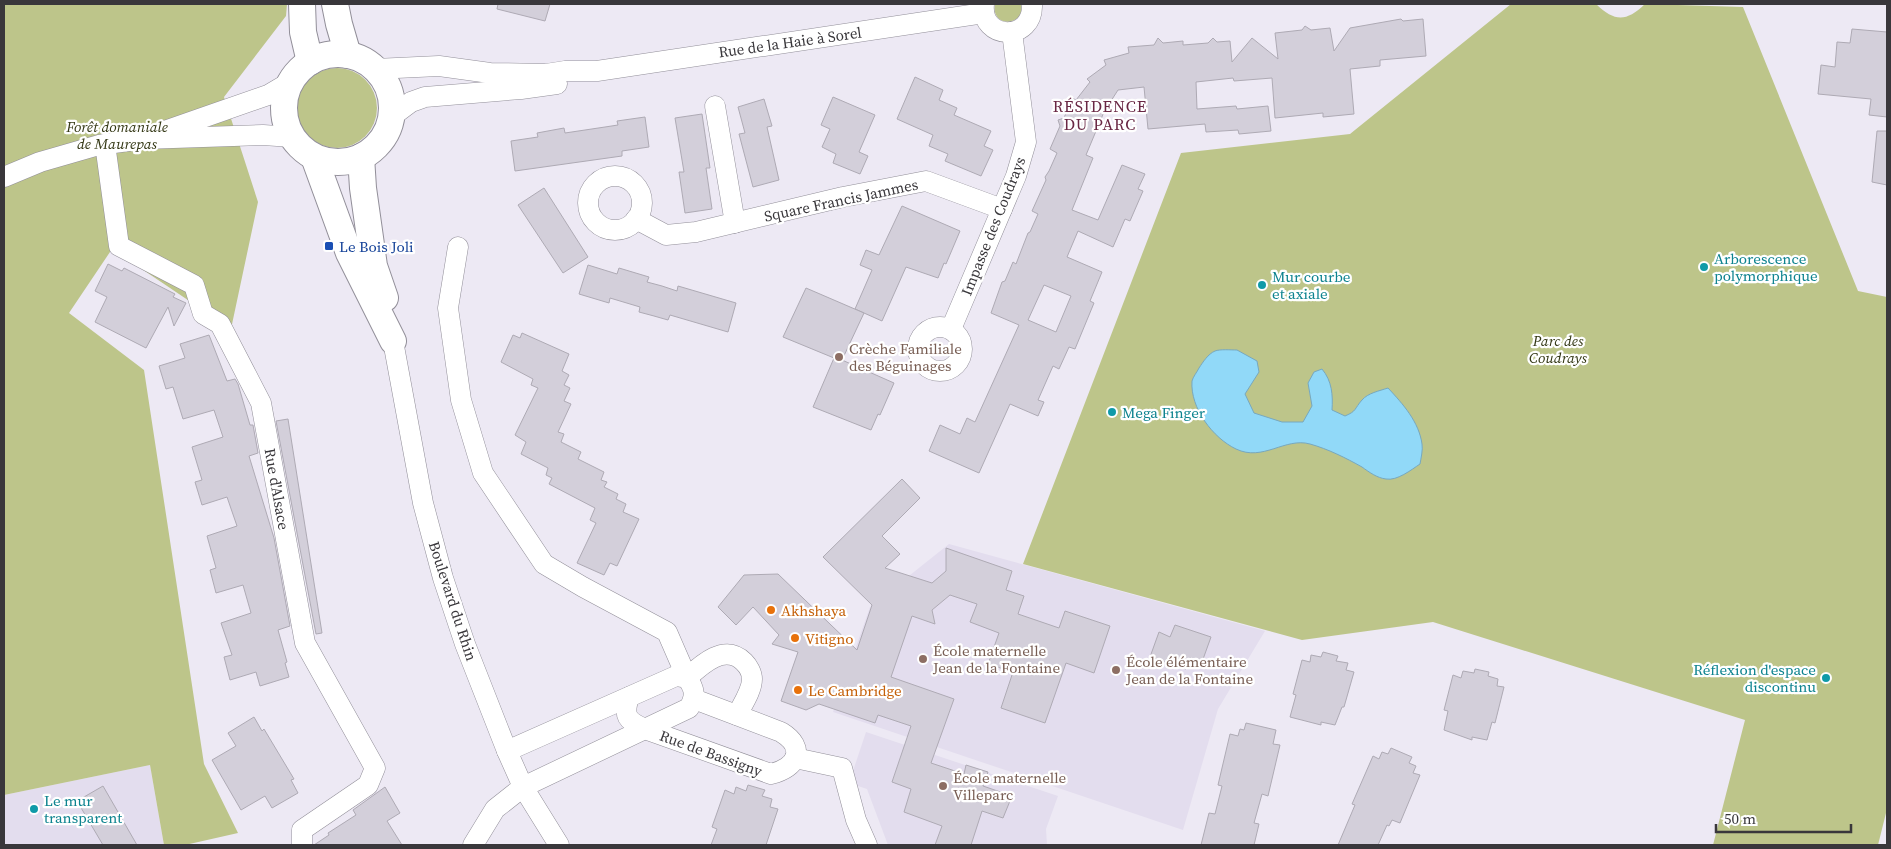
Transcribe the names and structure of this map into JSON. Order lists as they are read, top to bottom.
{
  "streets": {
    "street": [
      "Rue de la Haie à Sorel",
      "Square Francis Jammes",
      "Impasse des Coudrays",
      "Rue d'Alsace",
      "Boulevard du Rhin",
      "Rue de Bassigny"
    ]
  },
  "crossings": [
    ["Rue de la Haie à Sorel", "Boulevard du Rhin"],
    ["Square Francis Jammes", "Impasse des Coudrays"],
    ["Boulevard du Rhin", "Rue de Bassigny"]
  ],
  "districts": ["RÉSIDENCE DU PARC"],
  "parks": ["Forêt domaniale de Maurepas", "Parc des Coudrays"],
  "places": {
    "transit": ["Le Bois Joli"],
    "other": [
      "Arborescence polymorphique",
      "Mur courbe et axiale",
      "Crèche Familiale des Béguinages",
      "Mega Finger",
      "Akhshaya",
      "Vitigno",
      "École maternelle Jean de la Fontaine",
      "École élémentaire Jean de la Fontaine",
      "Réflexion d'espace discontinu",
      "Le Cambridge",
      "École maternelle Villeparc",
      "Le mur transparent"
    ]
  },
  "scale_bar": "50 m"
}
